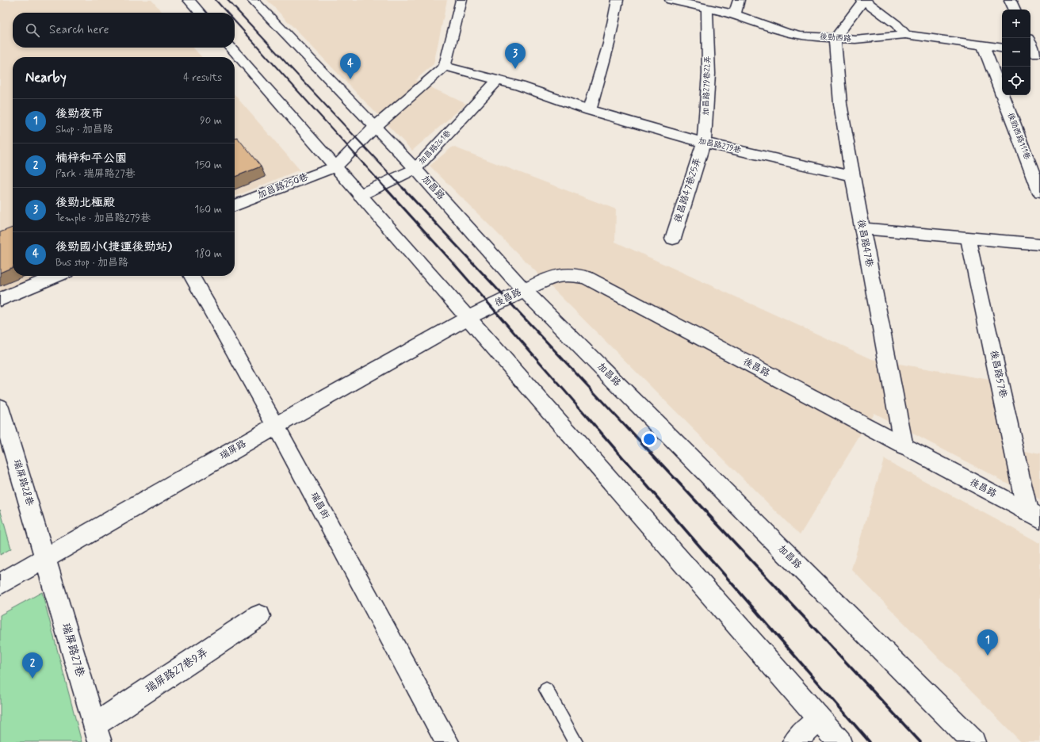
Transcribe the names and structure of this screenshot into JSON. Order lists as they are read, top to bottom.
{
  "streets": {
    "street": [
      "後勁西路",
      "加昌路279巷22弄",
      "後勁西路111巷",
      "加昌路279巷",
      "加昌路261巷",
      "加昌路250巷",
      "加昌路",
      "後昌路47巷25弄",
      "後昌路47巷",
      "後昌路",
      "後昌路57巷",
      "瑞屏路",
      "瑞屏路28巷",
      "瑞昌街",
      "瑞屏路27巷",
      "瑞屏路27巷9弄"
    ]
  },
  "crossings": [
    ["後勁西路", "加昌路279巷22弄"],
    ["後勁西路", "後勁西路111巷"],
    ["後勁西路", "後昌路47巷"],
    ["加昌路279巷22弄", "加昌路279巷"],
    ["加昌路279巷22弄", "後昌路47巷25弄"],
    ["加昌路279巷", "加昌路261巷"],
    ["加昌路279巷", "後昌路47巷25弄"],
    ["加昌路279巷", "後昌路47巷"],
    ["加昌路261巷", "加昌路"],
    ["加昌路", "後昌路"],
    ["後昌路47巷", "後昌路"],
    ["後昌路", "後昌路57巷"],
    ["後昌路", "瑞屏路"],
    ["瑞屏路", "瑞屏路28巷"],
    ["瑞屏路", "瑞昌街"],
    ["瑞屏路", "瑞屏路27巷"],
    ["瑞屏路28巷", "瑞屏路27巷"],
    ["瑞屏路27巷", "瑞屏路27巷9弄"]
  ],
  "page": {
    "map_buttons": ["+", "−"],
    "search": "Search here",
    "pins": [
      "3",
      "4",
      "1",
      "2"
    ],
    "heading": ["Nearby", "4 results"],
    "list": [
      {
        "mark": "1",
        "name": "後勁夜市",
        "note": "Shop · 加昌路",
        "value": "90 m"
      },
      {
        "mark": "2",
        "name": "楠梓和平公園",
        "note": "Park · 瑞屏路27巷",
        "value": "150 m"
      },
      {
        "mark": "3",
        "name": "後勁北極殿",
        "note": "Temple · 加昌路279巷",
        "value": "160 m"
      },
      {
        "mark": "4",
        "name": "後勁國小(捷運後勁站)",
        "note": "Bus stop · 加昌路",
        "value": "180 m"
      }
    ]
  }
}
